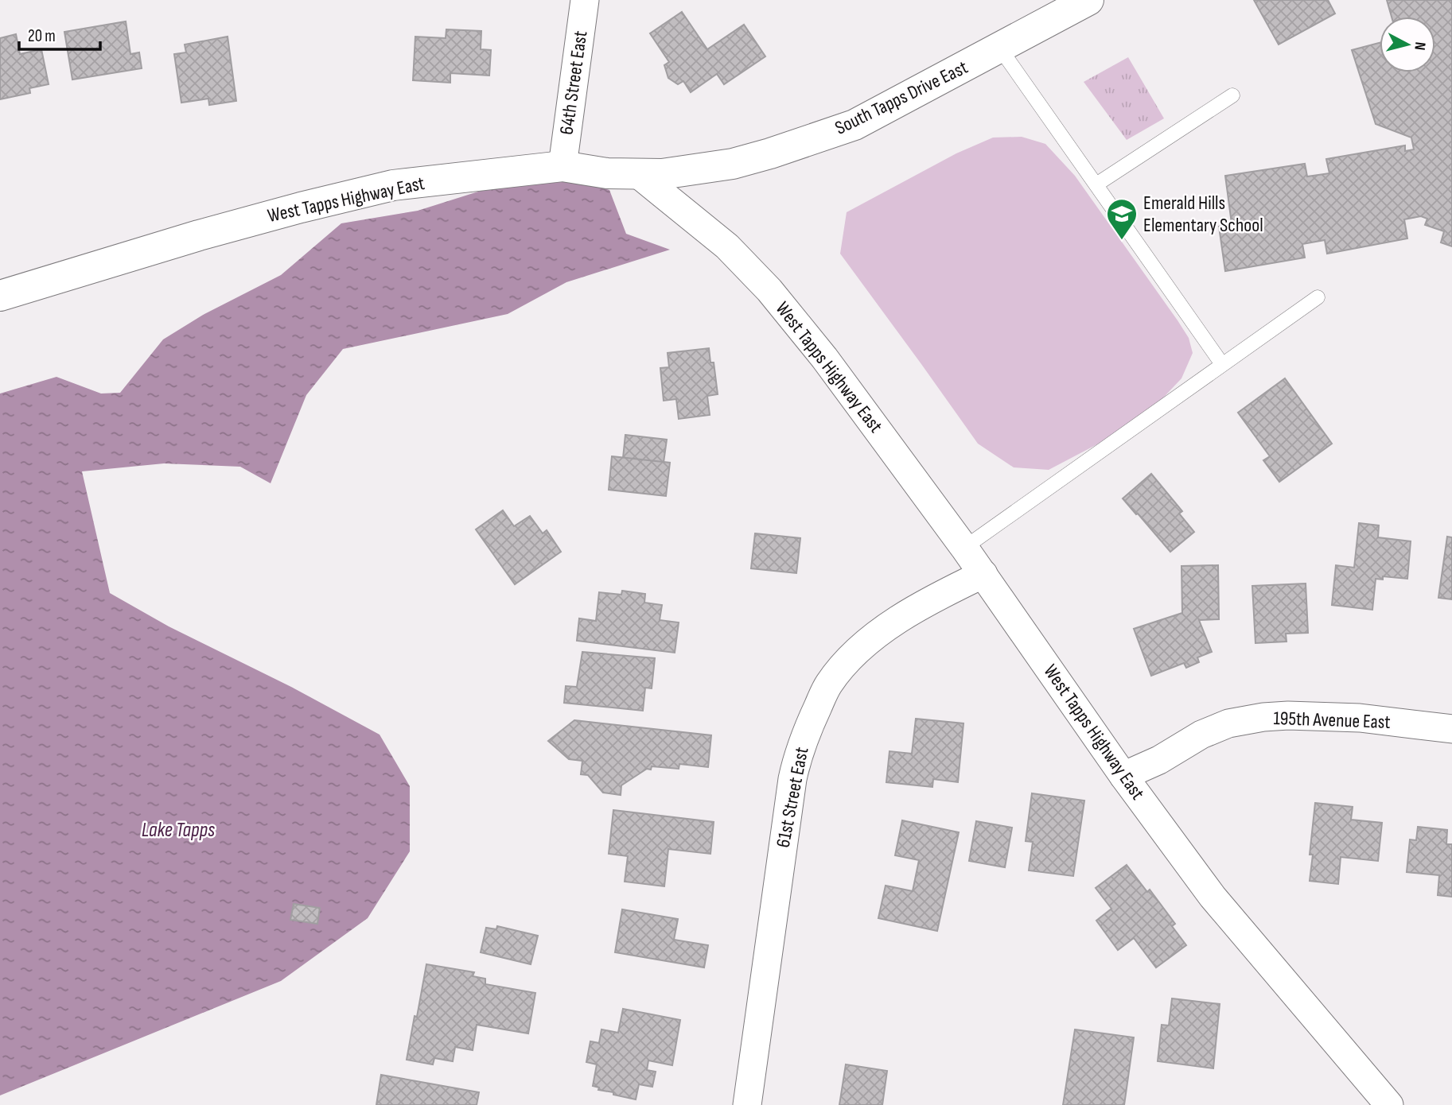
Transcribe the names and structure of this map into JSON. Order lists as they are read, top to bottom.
{
  "streets": {
    "street": [
      "64th Street East",
      "South Tapps Drive East",
      "West Tapps Highway East",
      "195th Avenue East",
      "61st Street East"
    ]
  },
  "crossings": [
    ["64th Street East", "West Tapps Highway East"],
    ["South Tapps Drive East", "West Tapps Highway East"],
    ["West Tapps Highway East", "195th Avenue East"],
    ["West Tapps Highway East", "61st Street East"]
  ],
  "water": ["Lake Tapps"],
  "places": {
    "school or university": ["Emerald Hills Elementary School"]
  },
  "scale_bar": "20 m",
  "north": "right"
}
